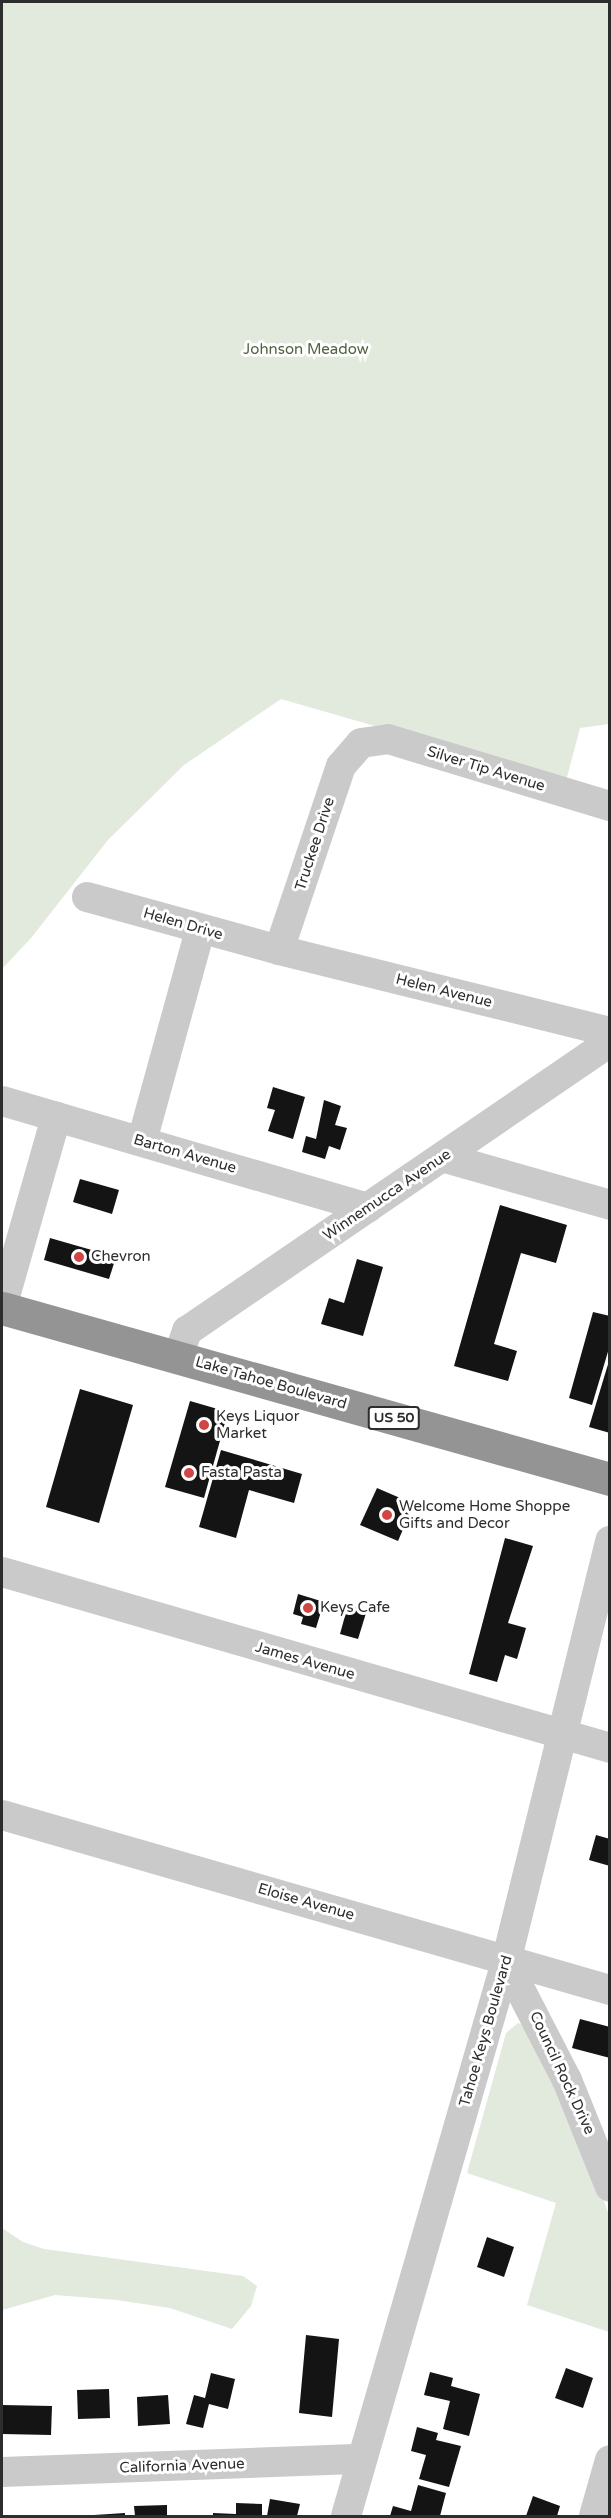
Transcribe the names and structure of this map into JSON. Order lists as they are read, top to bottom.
{
  "streets": {
    "highway": ["Lake Tahoe Boulevard", "US 50"],
    "street": [
      "Silver Tip Avenue",
      "Truckee Drive",
      "Helen Drive",
      "Helen Avenue",
      "Barton Avenue",
      "Winnemucca Avenue",
      "James Avenue",
      "Eloise Avenue",
      "Tahoe Keys Boulevard",
      "Council Rock Drive",
      "California Avenue"
    ]
  },
  "crossings": [
    ["Silver Tip Avenue", "Truckee Drive"],
    ["Truckee Drive", "Helen Drive"],
    ["Truckee Drive", "Helen Avenue"],
    ["Helen Drive", "Helen Avenue"],
    ["Barton Avenue", "Winnemucca Avenue"],
    ["Winnemucca Avenue", "Lake Tahoe Boulevard"],
    ["James Avenue", "Tahoe Keys Boulevard"],
    ["Eloise Avenue", "Tahoe Keys Boulevard"],
    ["Eloise Avenue", "Council Rock Drive"],
    ["Tahoe Keys Boulevard", "Council Rock Drive"],
    ["Tahoe Keys Boulevard", "California Avenue"]
  ],
  "parks": ["Johnson Meadow"],
  "places": [
    "Chevron",
    "Keys Liquor Market",
    "Fasta Pasta",
    "Welcome Home Shoppe Gifts and Decor",
    "Keys Cafe"
  ]
}
